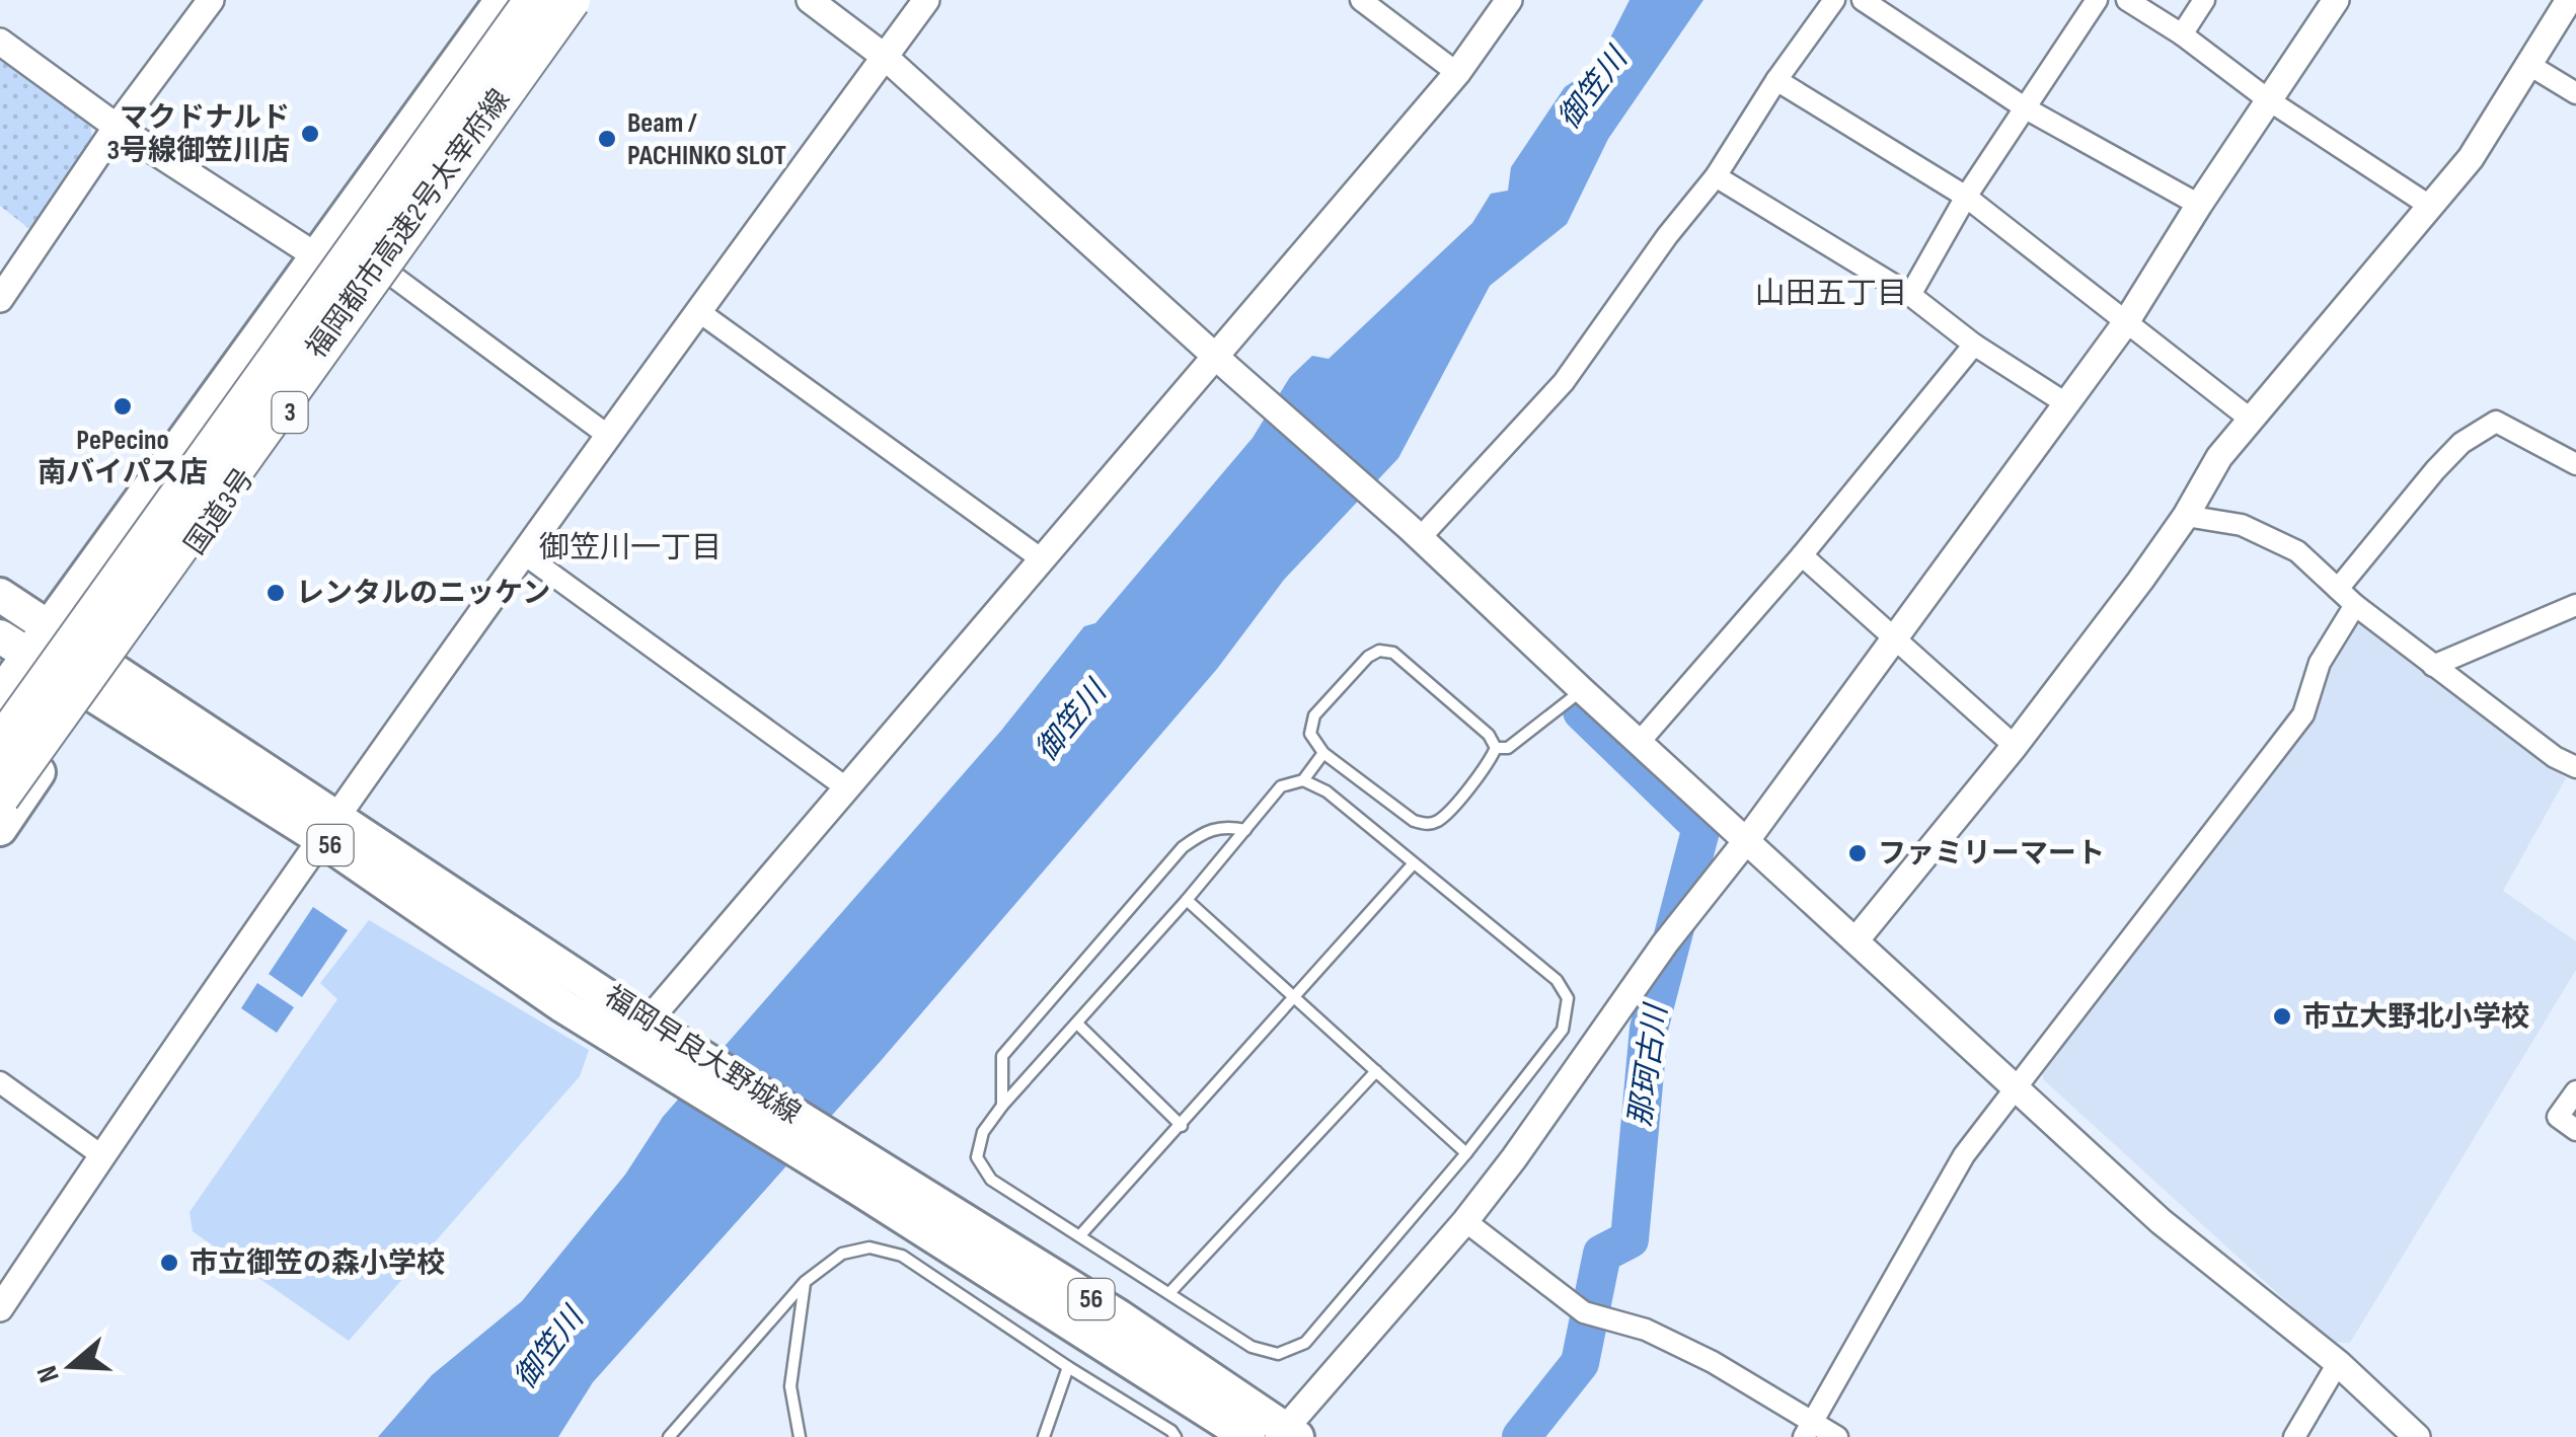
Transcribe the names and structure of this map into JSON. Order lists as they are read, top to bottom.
{
  "streets": {
    "highway": ["福岡都市高速2号太宰府線"],
    "main road": [
      "3",
      "国道3号",
      "56",
      "福岡早良大野城線"
    ]
  },
  "crossings": [
    ["国道3号", "福岡早良大野城線"]
  ],
  "districts": ["山田五丁目", "御笠川一丁目"],
  "water": ["御笠川", "那珂古川"],
  "places": [
    "マクドナルド 3号線御笠川店",
    "Beam / PACHINKO SLOT",
    "PePecino 南バイパス店",
    "レンタルのニッケン",
    "ファミリーマート",
    "市立大野北小学校",
    "市立御笠の森小学校"
  ],
  "north": "left"
}
